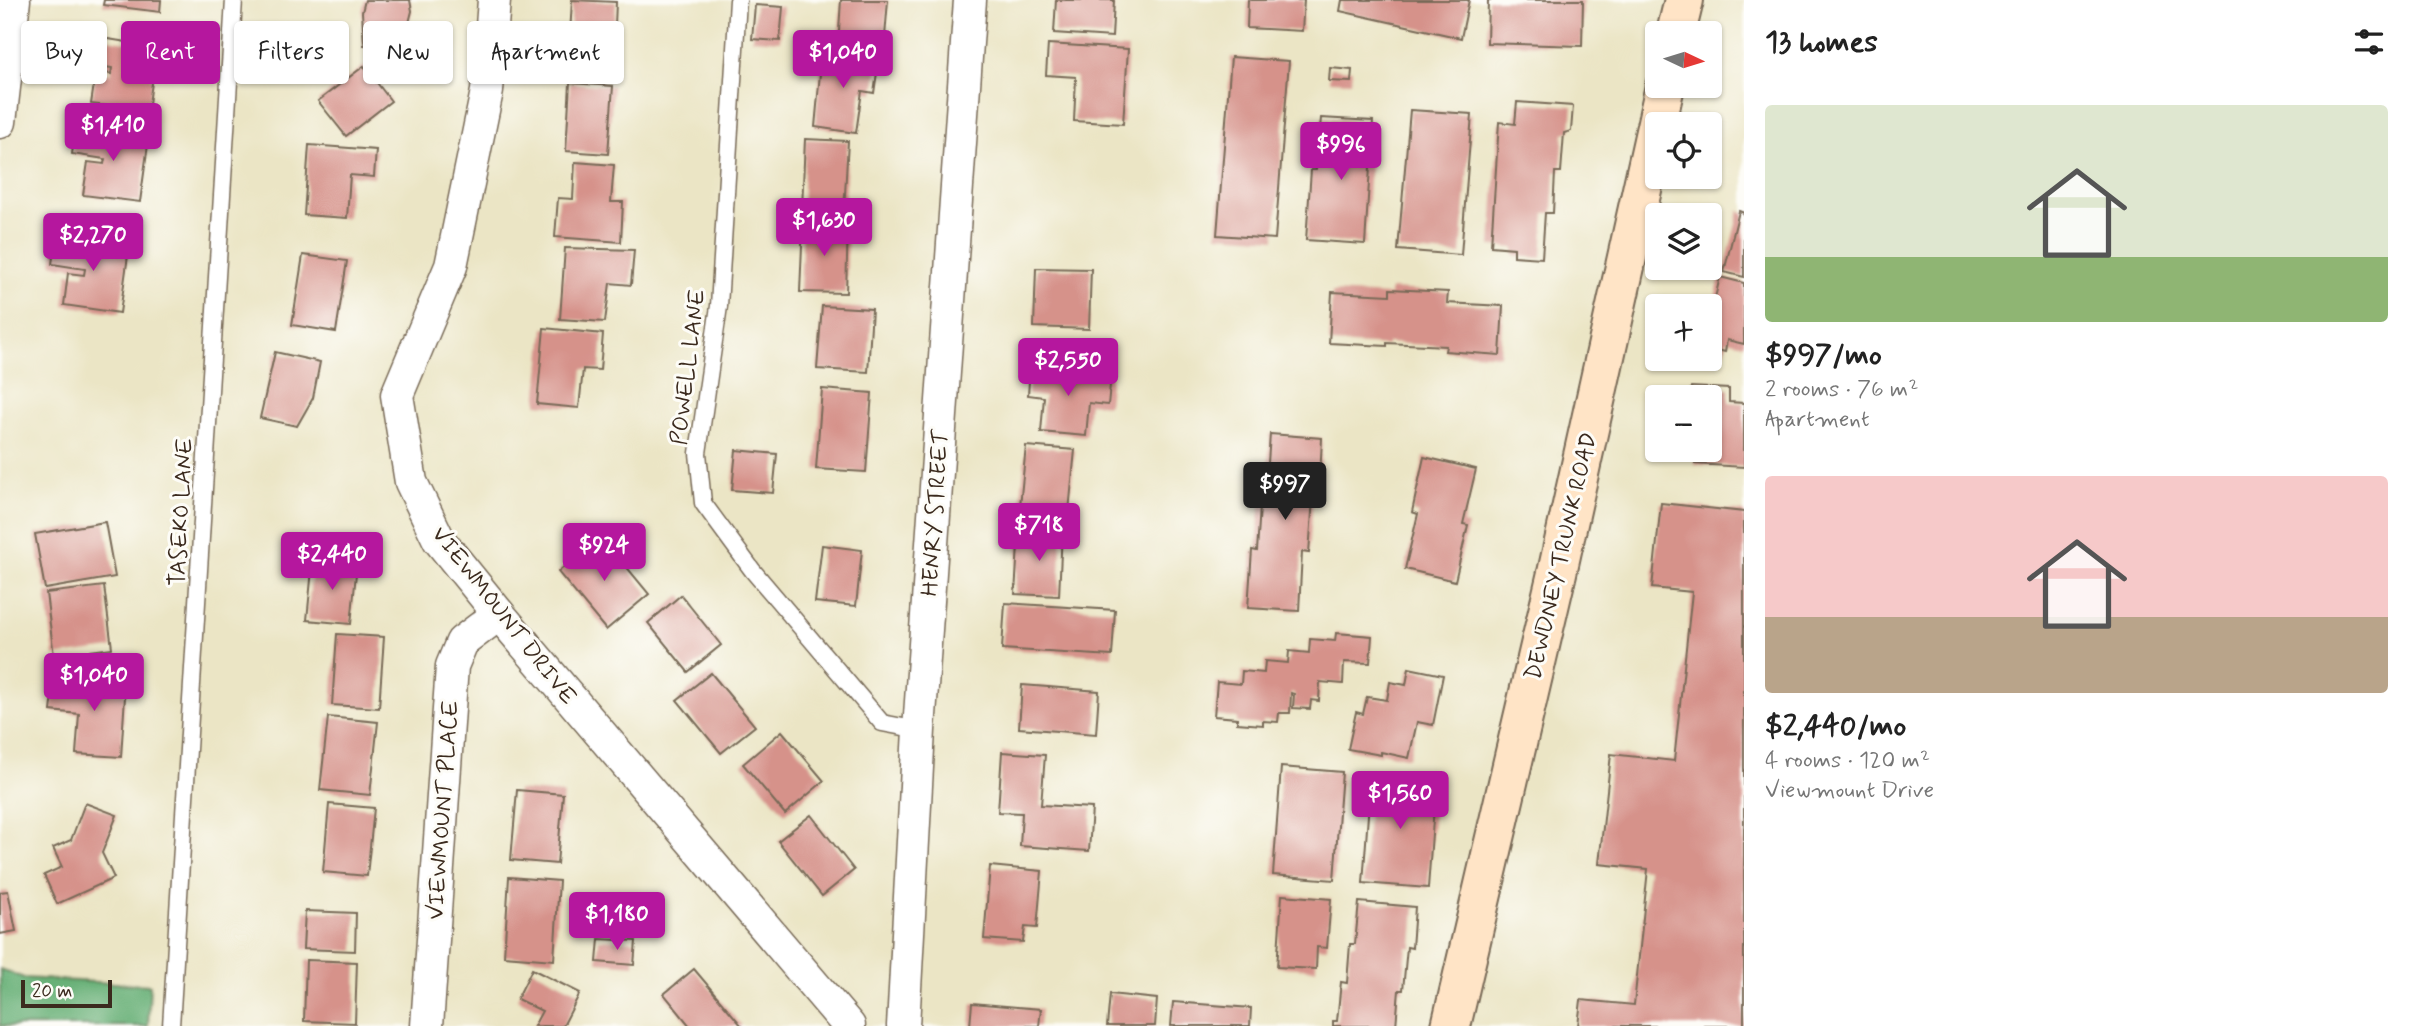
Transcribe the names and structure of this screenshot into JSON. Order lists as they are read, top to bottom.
{
  "streets": {
    "main road": ["DEWDNEY TRUNK ROAD"],
    "street": ["HENRY STREET", "VIEWMOUNT DRIVE", "VIEWMOUNT PLACE"],
    "lane": ["POWELL LANE", "TASEKO LANE"]
  },
  "crossings": [
    ["POWELL LANE", "HENRY STREET"],
    ["VIEWMOUNT DRIVE", "VIEWMOUNT PLACE"]
  ],
  "scale_bar": "20 m",
  "north": "right",
  "page": {
    "heading": "13 homes",
    "map_buttons": ["+", "−"],
    "chip": [
      "Buy",
      "Rent",
      "Filters",
      "New",
      "Apartment"
    ],
    "price": [
      "$1,040",
      "$1,410",
      "$996",
      "$1,630",
      "$2,270",
      "$2,550",
      "$997",
      "$718",
      "$924",
      "$2,440",
      "$1,040",
      "$1,560",
      "$1,180"
    ],
    "list": [
      {
        "name": "$997/mo",
        "note": "2 rooms · 76 m² · Apartment"
      },
      {
        "name": "$2,440/mo",
        "note": "4 rooms · 120 m² · Viewmount Drive"
      }
    ],
    "scale": "20 m"
  }
}
